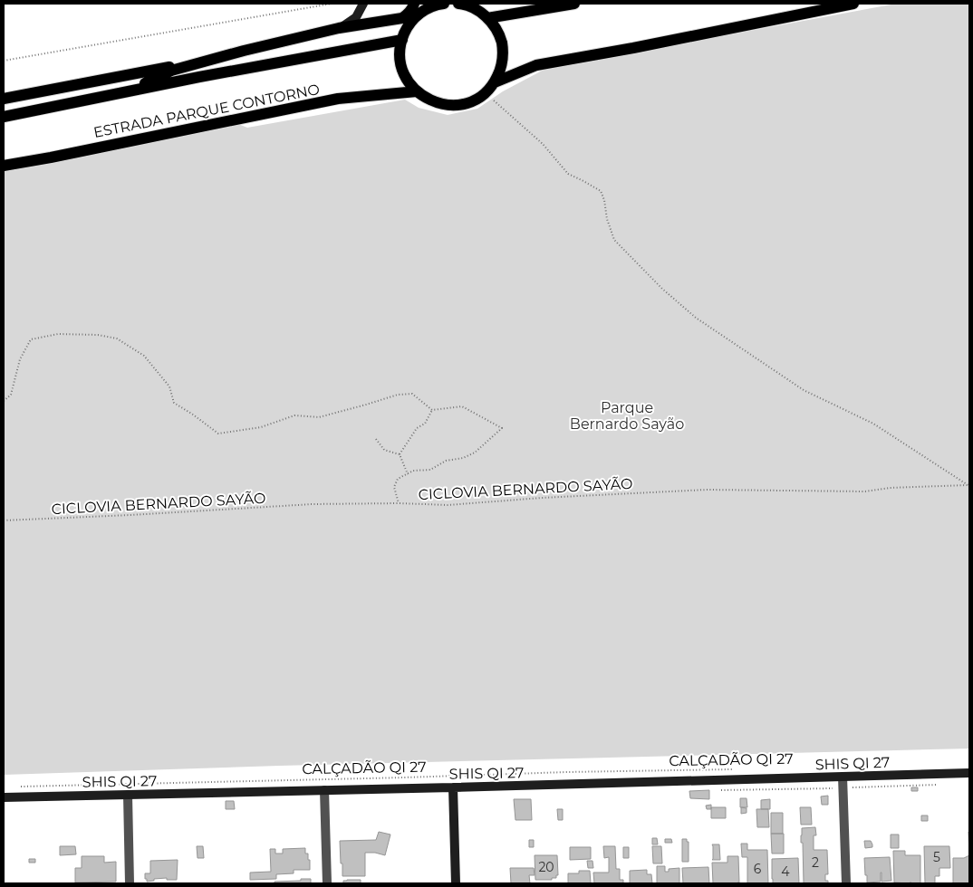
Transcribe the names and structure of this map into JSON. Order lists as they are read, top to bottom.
{
  "streets": {
    "main road": ["ESTRADA PARQUE CONTORNO"],
    "street": ["SHIS QI 27"],
    "path": ["CICLOVIA BERNARDO SAYÃO", "CALÇADÃO QI 27"]
  },
  "parks": ["Parque Bernardo Sayão"],
  "house_numbers": [
    "5",
    "2",
    "20",
    "6",
    "4"
  ]
}
